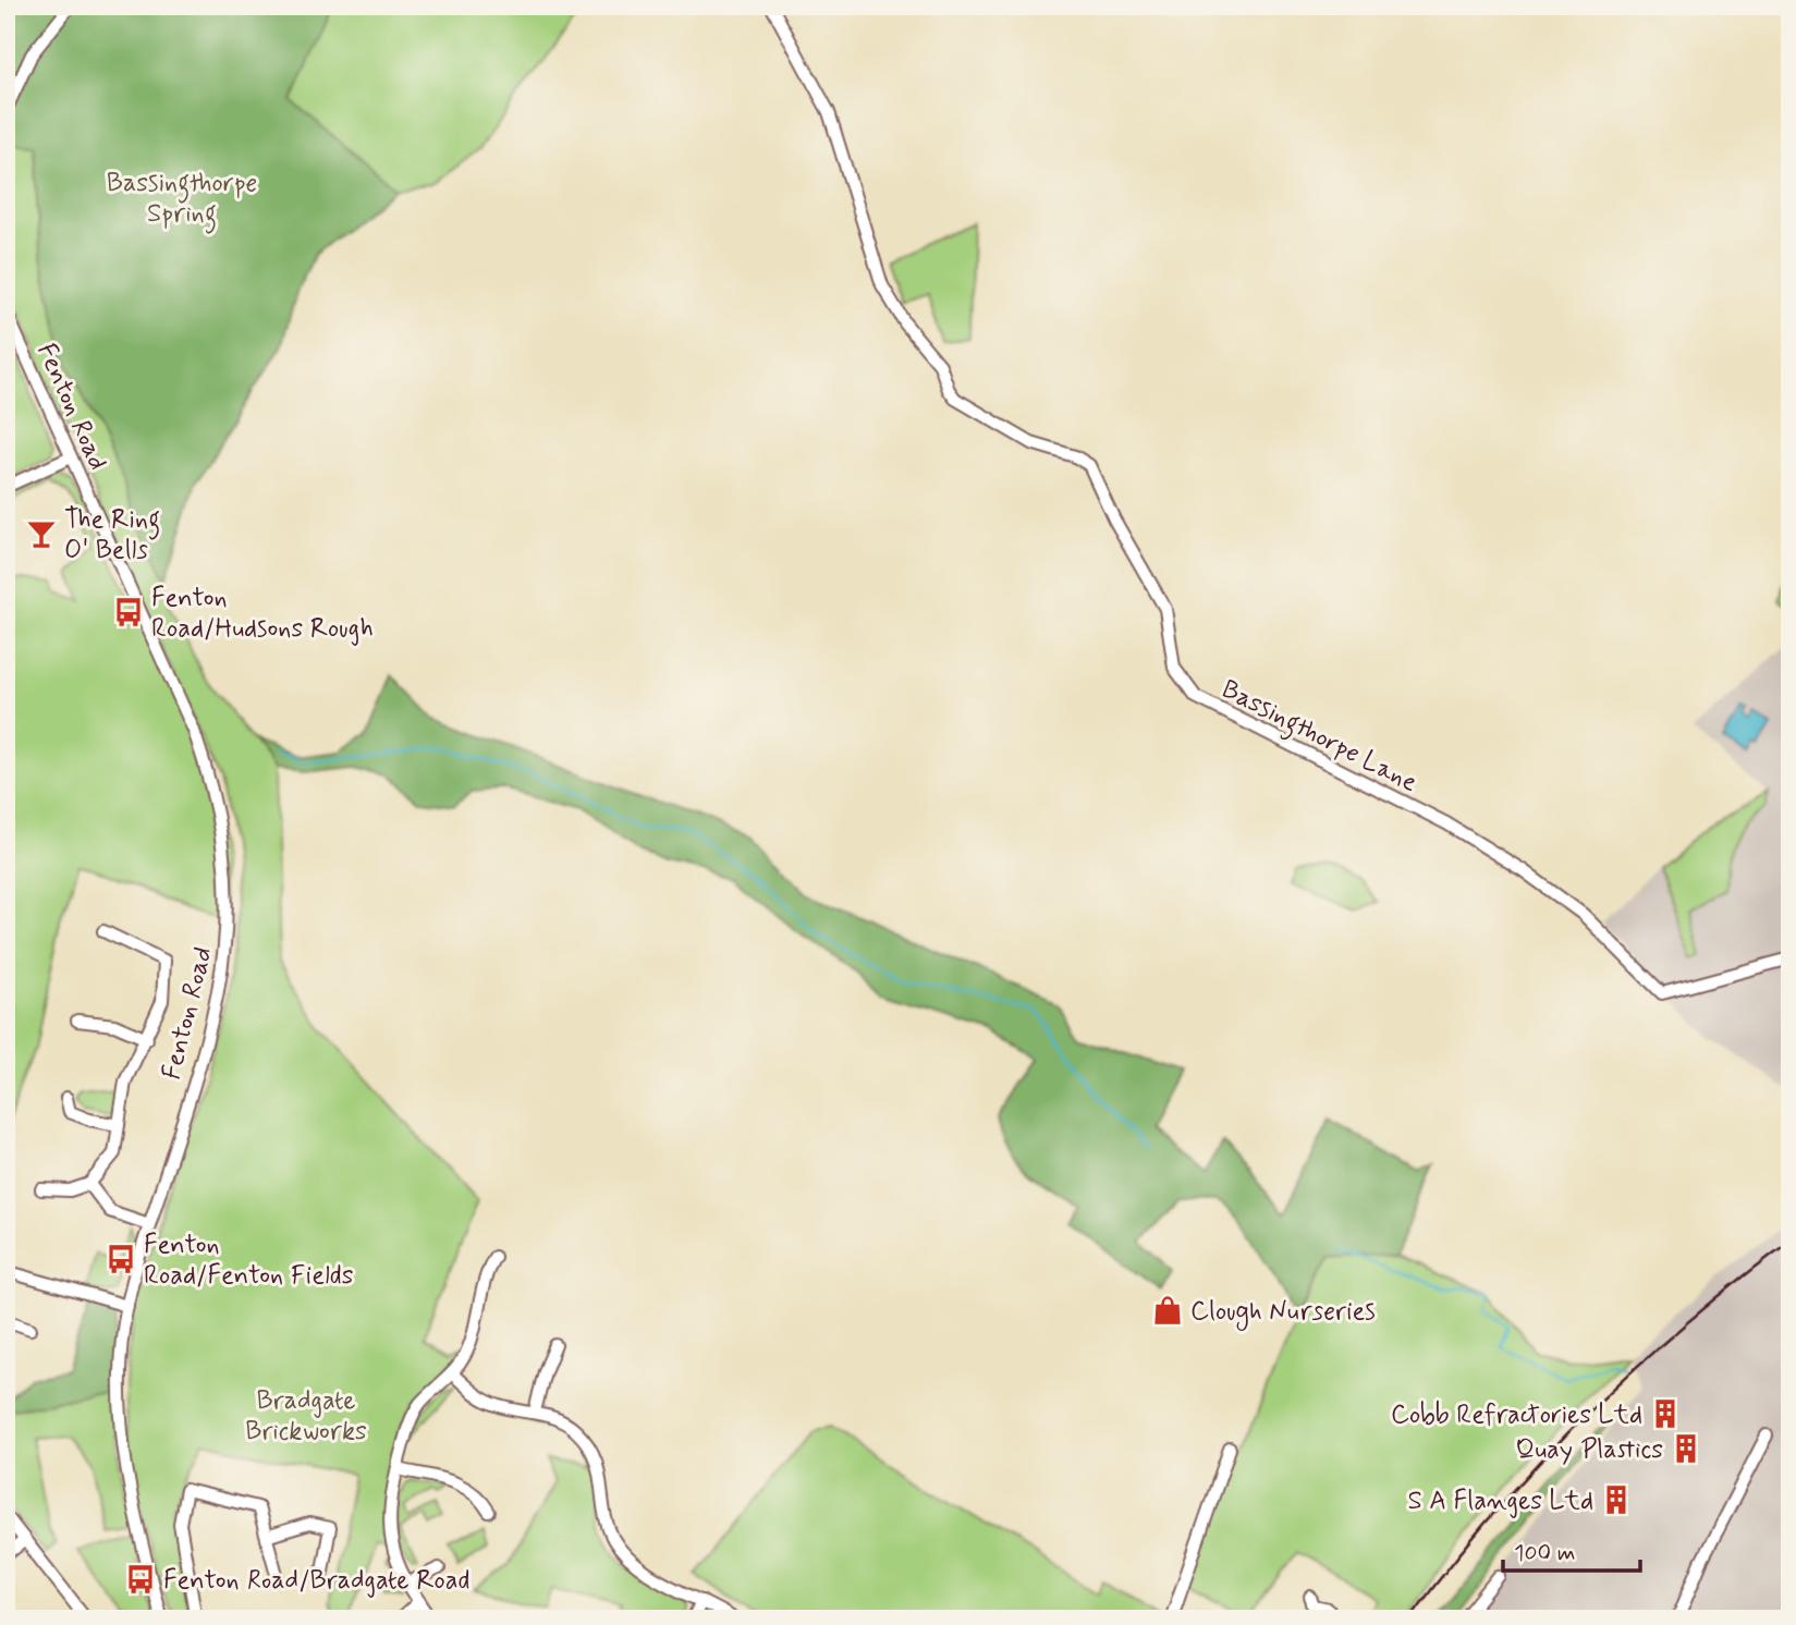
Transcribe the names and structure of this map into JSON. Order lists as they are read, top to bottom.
{
  "streets": {
    "street": ["Fenton Road", "Bassingthorpe Lane"]
  },
  "parks": ["Bassingthorpe Spring", "Bradgate Brickworks"],
  "places": {
    "bar": ["The Ring O' Bells"],
    "bus stop": ["Fenton Road/Hudsons Rough", "Fenton Road/Fenton Fields", "Fenton Road/Bradgate Road"],
    "shop": ["Clough Nurseries"],
    "building": ["Cobb Refractories Ltd", "Quay Plastics", "S A Flanges Ltd"]
  },
  "scale_bar": "100 m"
}
